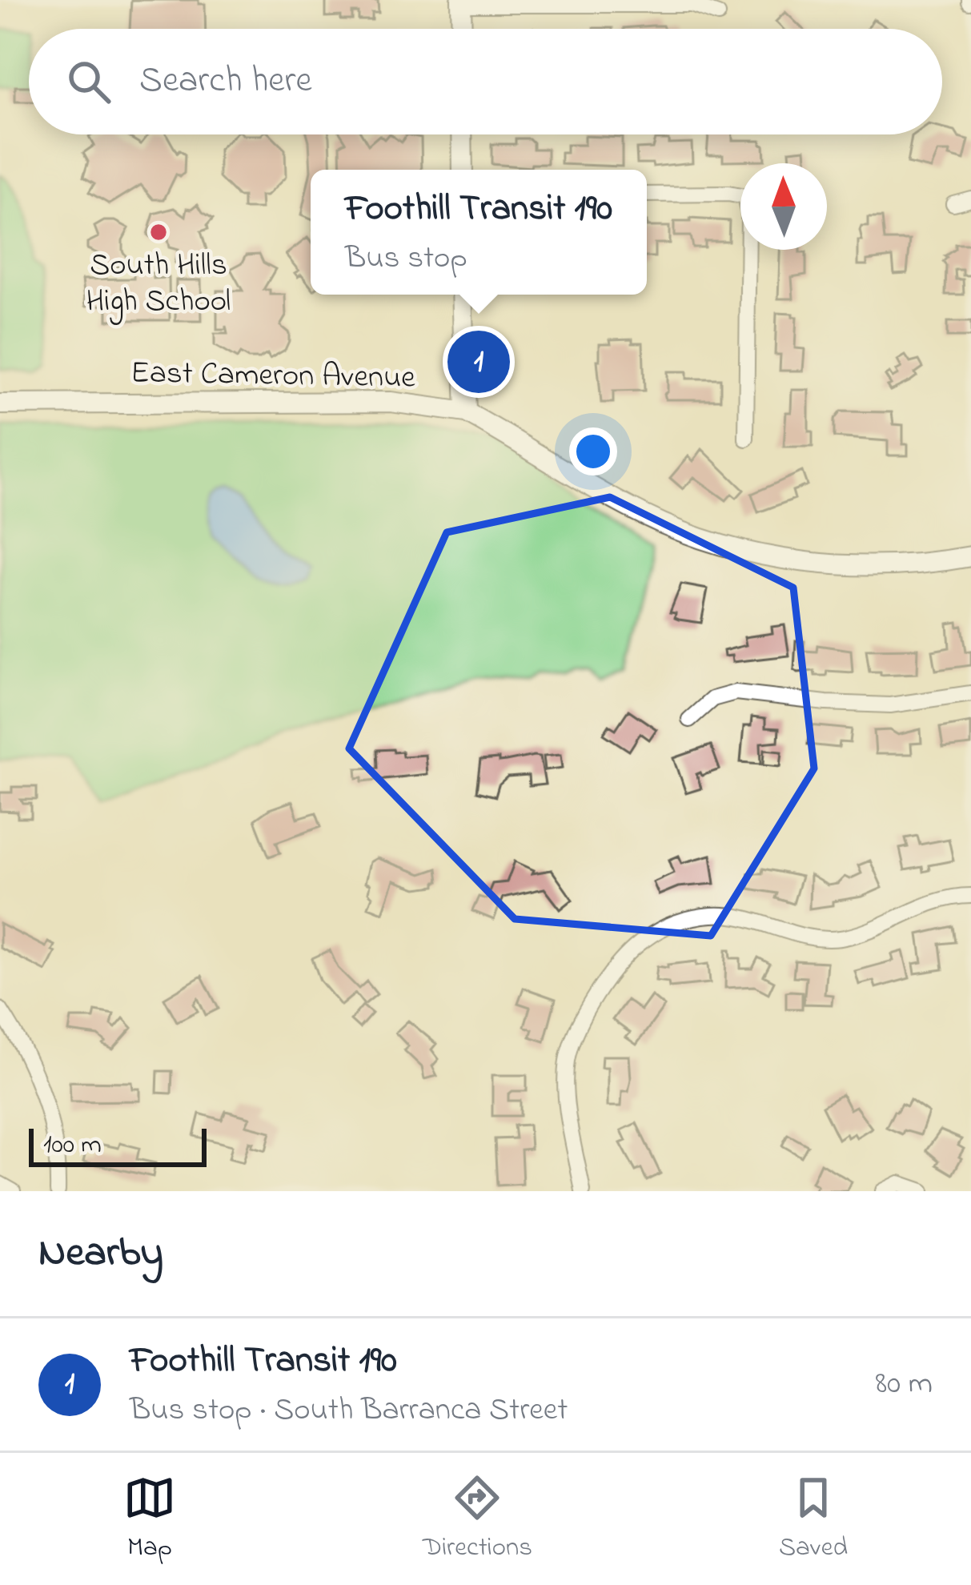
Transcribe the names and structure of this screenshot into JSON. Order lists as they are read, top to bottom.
{
  "streets": {
    "main road": ["East Cameron Avenue"]
  },
  "places": ["South Hills High School"],
  "scale_bar": "100 m",
  "north": "top",
  "page": {
    "search": "Search here",
    "popup": ["Foothill Transit 190", "Bus stop"],
    "pins": "1",
    "scale": "100 m",
    "heading": "Nearby",
    "list": [
      {
        "mark": "1",
        "name": "Foothill Transit 190",
        "note": "Bus stop · South Barranca Street",
        "value": "80 m"
      }
    ],
    "nav": ["Map", "Directions", "Saved"]
  }
}
